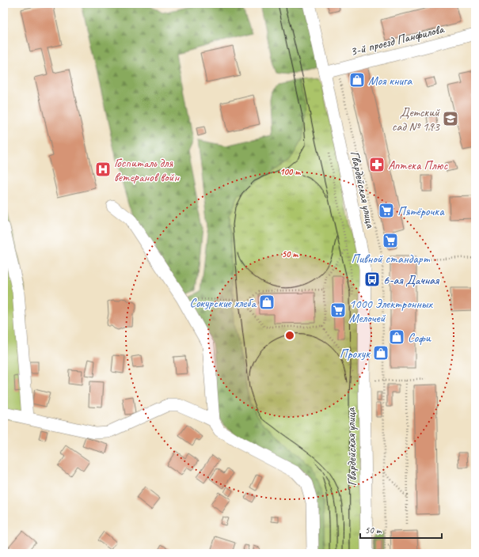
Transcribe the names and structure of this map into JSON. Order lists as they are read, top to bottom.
{
  "streets": {
    "street": ["3-й проезд Панфилова", "Гвардейская улица"]
  },
  "crossings": [
    ["3-й проезд Панфилова", "Гвардейская улица"]
  ],
  "places": {
    "shop": [
      "Моя книга",
      "Сокурские хлеба",
      "Софи",
      "Прохук"
    ],
    "school or university": ["Детский сад № 193"],
    "pharmacy": ["Аптека Плюс"],
    "hospital": ["Госпиталь для ветеранов войн"],
    "supermarket": ["Пятёрочка", "Пивной стандарт", "1000 Электронных Мелочей"],
    "bus stop": ["6-ая Дачная"]
  },
  "scale_bar": "50 m",
  "rings": ["100 m", "50 m"]
}
